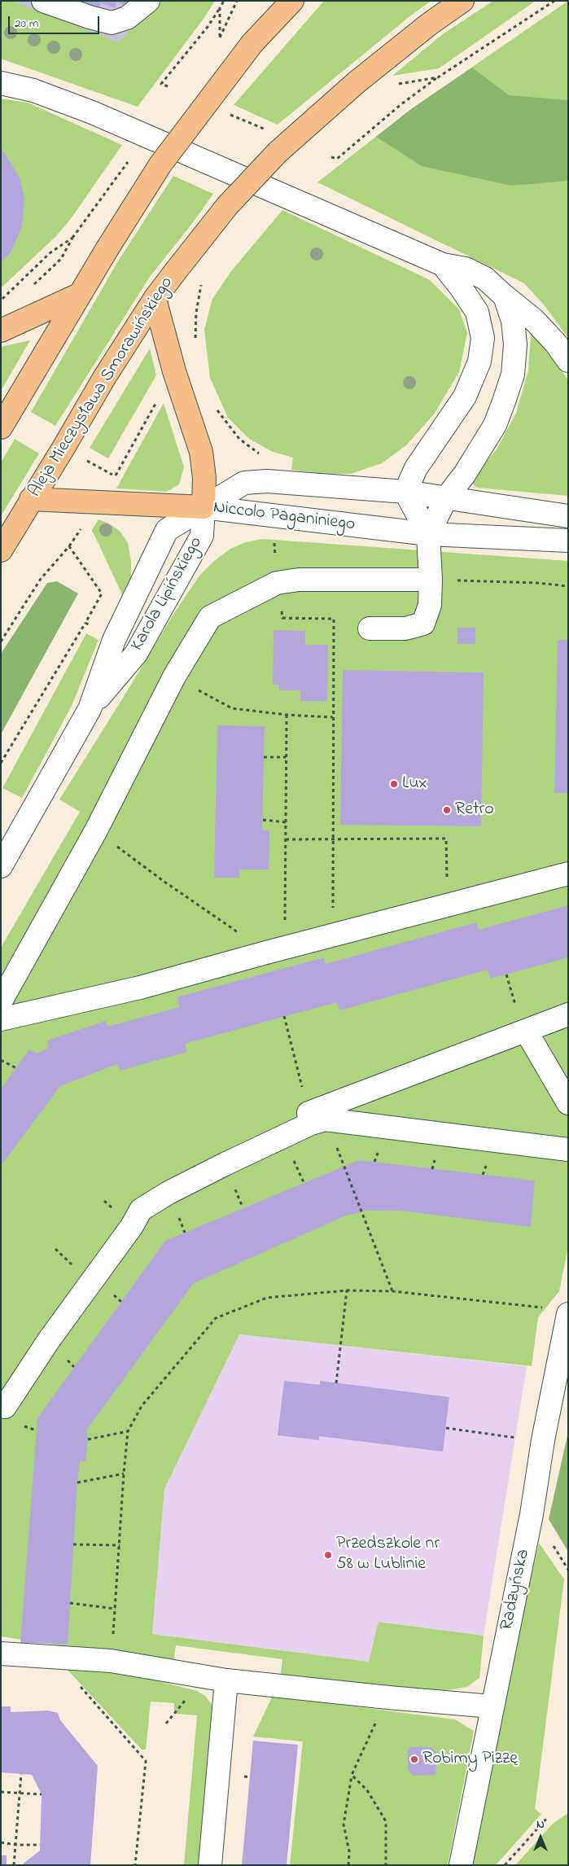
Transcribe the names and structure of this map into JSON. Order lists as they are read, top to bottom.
{
  "streets": {
    "main road": ["Aleja Mieczysława Smorawińskiego"],
    "street": ["Niccolo Paganiniego", "Karola Lipińskiego", "Radzyńska"]
  },
  "crossings": [
    ["Niccolo Paganiniego", "Karola Lipińskiego"]
  ],
  "places": [
    "Lux",
    "Retro",
    "Przedszkole nr 58 w Lublinie",
    "Robimy Pizzę"
  ],
  "scale_bar": "20 m",
  "north": "top"
}
